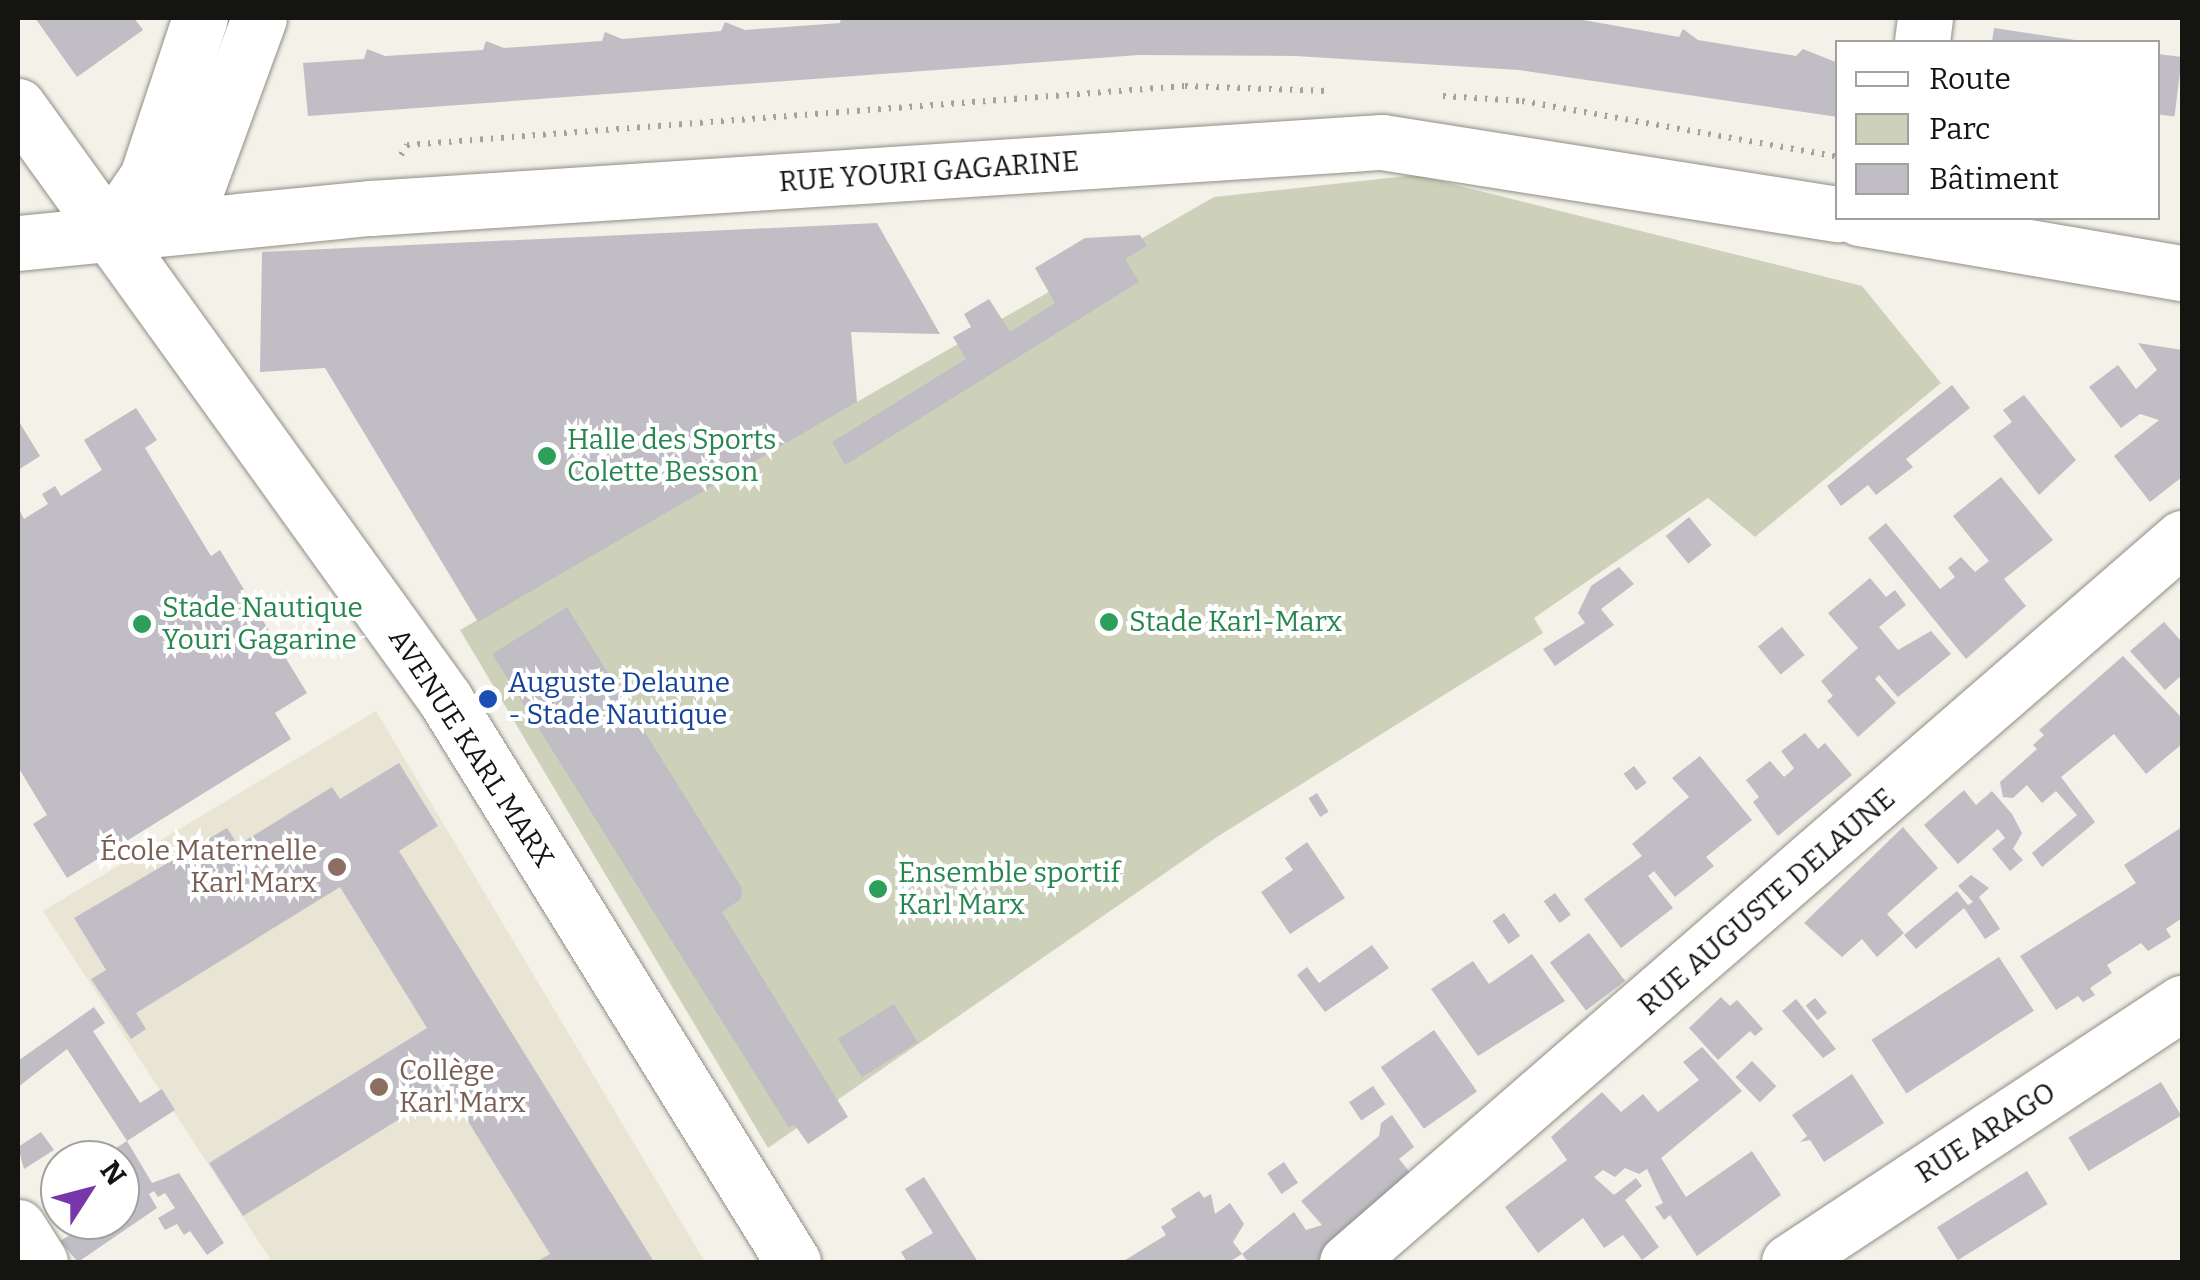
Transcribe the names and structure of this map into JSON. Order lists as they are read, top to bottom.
{
  "streets": {
    "street": [
      "RUE YOURI GAGARINE",
      "AVENUE KARL MARX",
      "RUE AUGUSTE DELAUNE",
      "RUE ARAGO"
    ]
  },
  "crossings": [
    ["RUE YOURI GAGARINE", "AVENUE KARL MARX"]
  ],
  "places": [
    "Halle des Sports Colette Besson",
    "Stade Karl-Marx",
    "Stade Nautique Youri Gagarine",
    "Auguste Delaune - Stade Nautique",
    "École Maternelle Karl Marx",
    "Ensemble sportif Karl Marx",
    "Collège Karl Marx"
  ],
  "legend": ["Route", "Parc", "Bâtiment"],
  "north": "top right"
}
